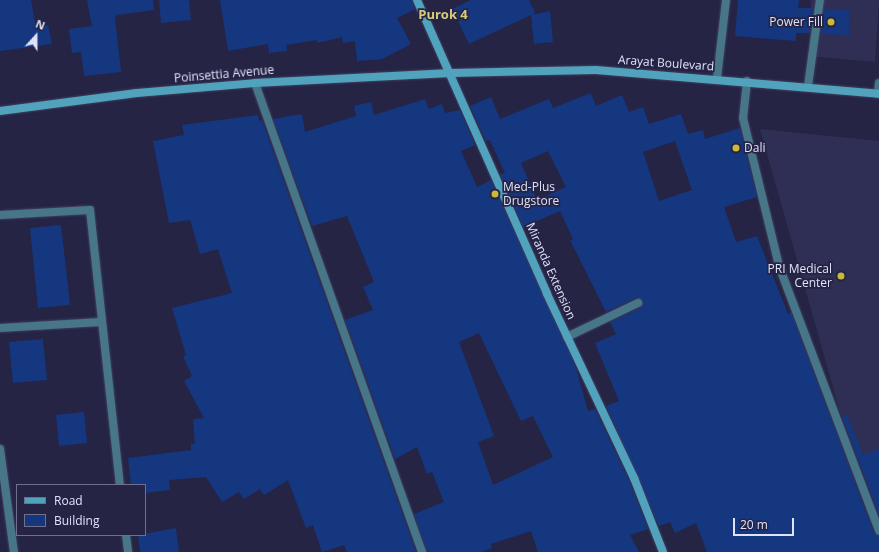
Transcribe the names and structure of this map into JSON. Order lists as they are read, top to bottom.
{
  "streets": {
    "main road": ["Arayat Boulevard", "Poinsettia Avenue", "Miranda Extension"]
  },
  "crossings": [
    ["Arayat Boulevard", "Poinsettia Avenue"],
    ["Arayat Boulevard", "Miranda Extension"],
    ["Poinsettia Avenue", "Miranda Extension"]
  ],
  "districts": ["Purok 4"],
  "places": [
    "Power Fill",
    "Dali",
    "Med-Plus Drugstore",
    "PRI Medical Center"
  ],
  "legend": ["Road", "Building"],
  "scale_bar": "20 m",
  "north": "top"
}
